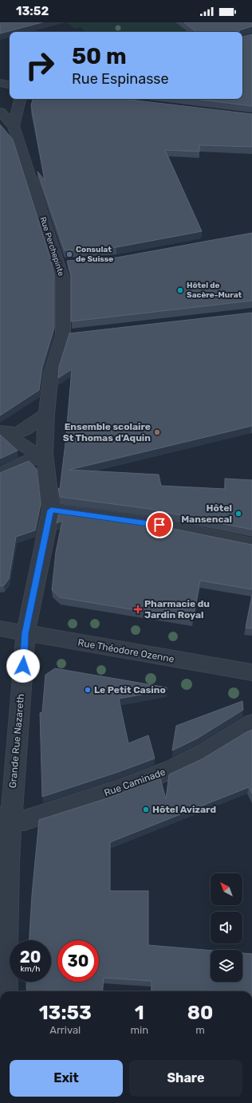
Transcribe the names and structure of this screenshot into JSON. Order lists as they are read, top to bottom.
{
  "streets": {
    "street": [
      "Rue Perchepinte",
      "Rue Théodore Ozenne",
      "Grande Rue Nazareth",
      "Rue Caminade"
    ]
  },
  "crossings": [
    ["Rue Perchepinte", "Grande Rue Nazareth"],
    ["Rue Théodore Ozenne", "Grande Rue Nazareth"],
    ["Grande Rue Nazareth", "Rue Caminade"]
  ],
  "places": {
    "other": [
      "Consulat de Suisse",
      "Hôtel de Sacère-Murat",
      "Ensemble scolaire St Thomas d'Aquin",
      "Hôtel Mansencal",
      "Le Petit Casino",
      "Hôtel Avizard"
    ],
    "health": ["Pharmacie du Jardin Royal"]
  },
  "north": "top left",
  "page": {
    "status": "13:52",
    "turn": ["50 m", "Rue Espinasse"],
    "speed": "20 km/h",
    "limit": "30",
    "eta": [
      "13:53",
      "Arrival",
      "1",
      "min",
      "80",
      "m"
    ],
    "buttons": ["Exit", "Share"]
  }
}
